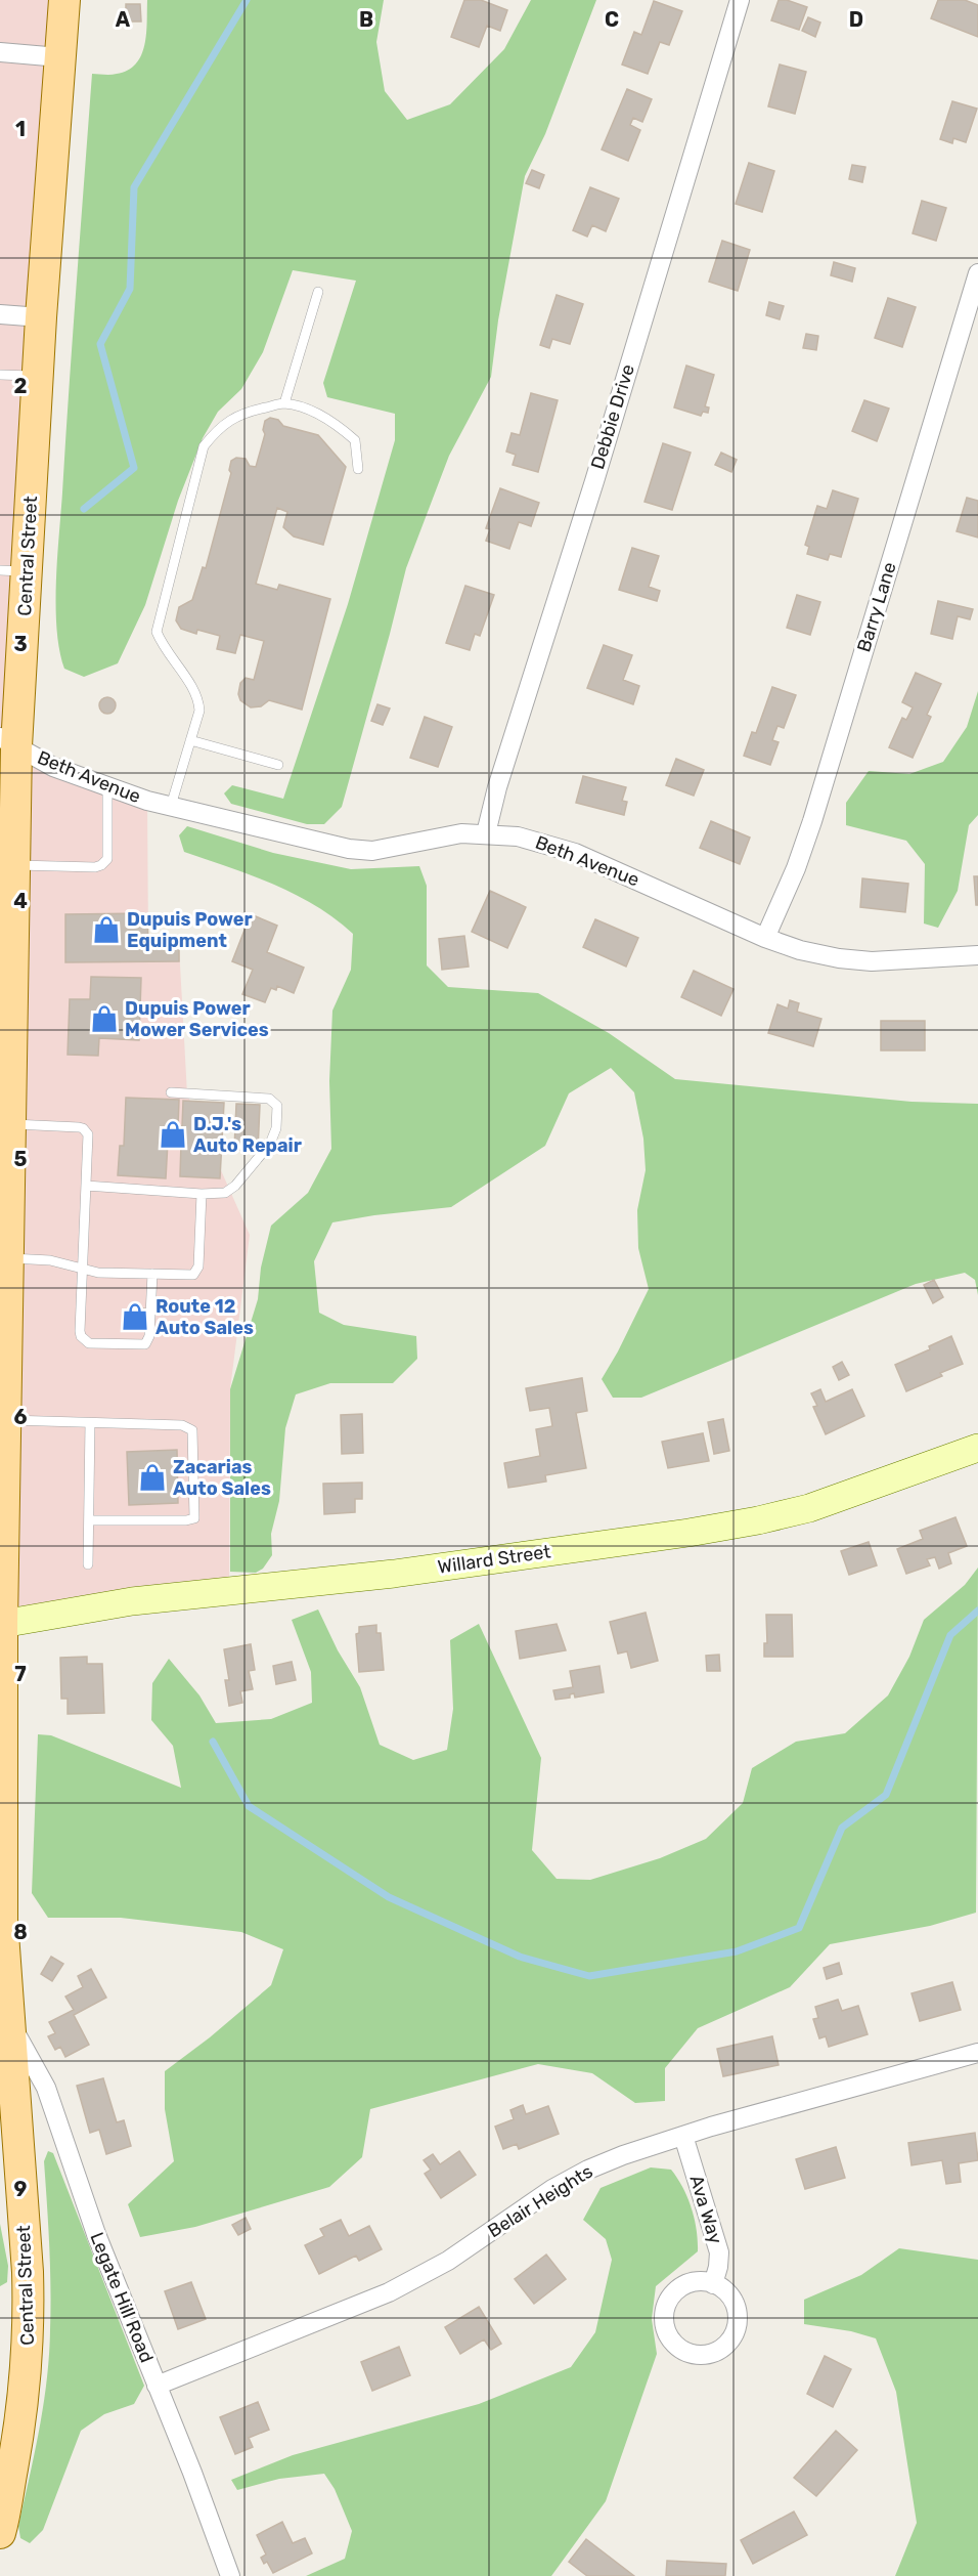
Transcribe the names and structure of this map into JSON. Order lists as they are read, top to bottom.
{
  "streets": {
    "main road": ["Central Street"],
    "street": [
      "Debbie Drive",
      "Barry Lane",
      "Beth Avenue",
      "Willard Street",
      "Belair Heights",
      "Ava Way",
      "Legate Hill Road"
    ]
  },
  "crossings": [
    ["Debbie Drive", "Beth Avenue"],
    ["Central Street", "Beth Avenue"],
    ["Central Street", "Willard Street"],
    ["Central Street", "Legate Hill Road"],
    ["Barry Lane", "Beth Avenue"],
    ["Belair Heights", "Ava Way"],
    ["Belair Heights", "Legate Hill Road"]
  ],
  "places": {
    "shop": [
      "Dupuis Power Equipment",
      "Dupuis Power Mower Services",
      "D.J.'s Auto Repair",
      "Route 12 Auto Sales",
      "Zacarias Auto Sales"
    ]
  },
  "grid": {
    "columns": [
      "A",
      "B",
      "C",
      "D"
    ],
    "rows": [
      "1",
      "2",
      "3",
      "4",
      "5",
      "6",
      "7",
      "8",
      "9"
    ]
  }
}
